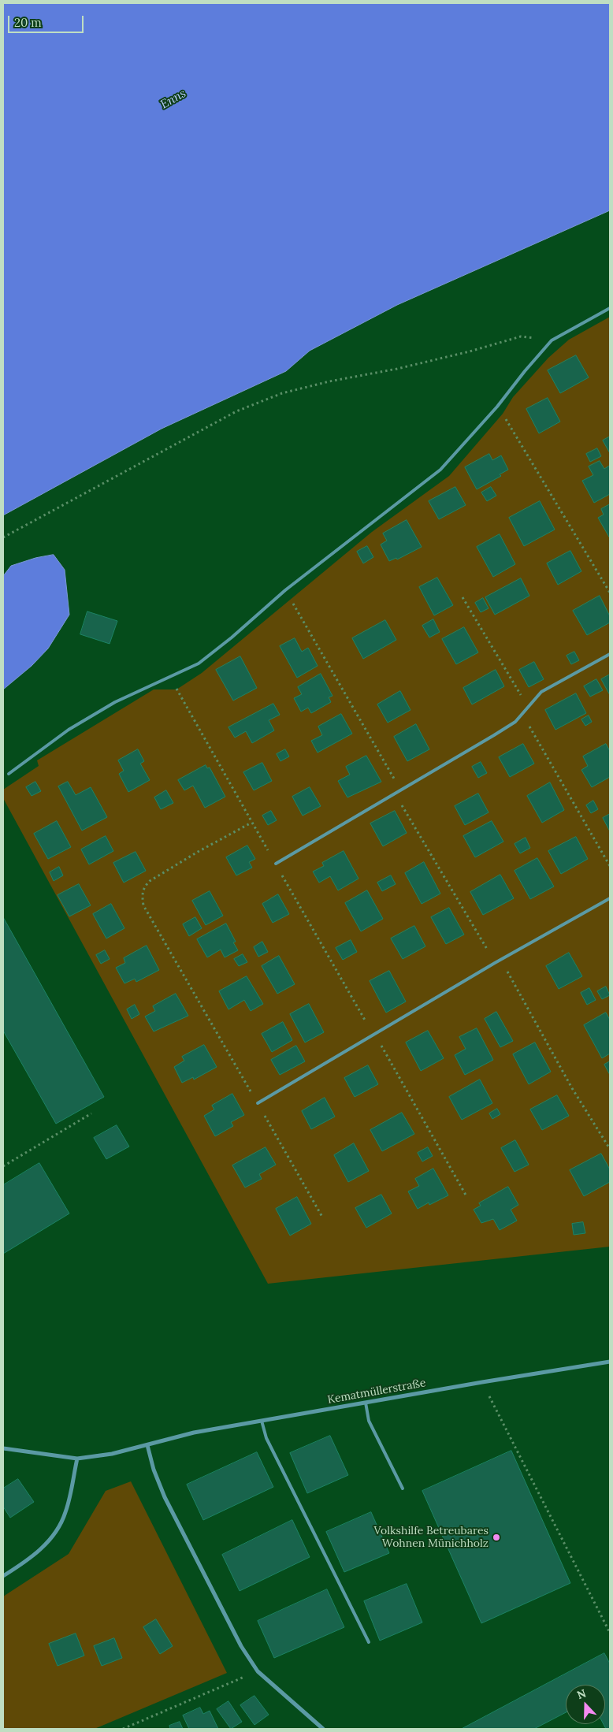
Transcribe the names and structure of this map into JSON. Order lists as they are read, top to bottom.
{
  "streets": {
    "street": ["Kematmüllerstraße"]
  },
  "water": ["Enns"],
  "places": ["Volkshilfe Betreubares Wohnen Münichholz"],
  "scale_bar": "20 m",
  "north": "top"
}
